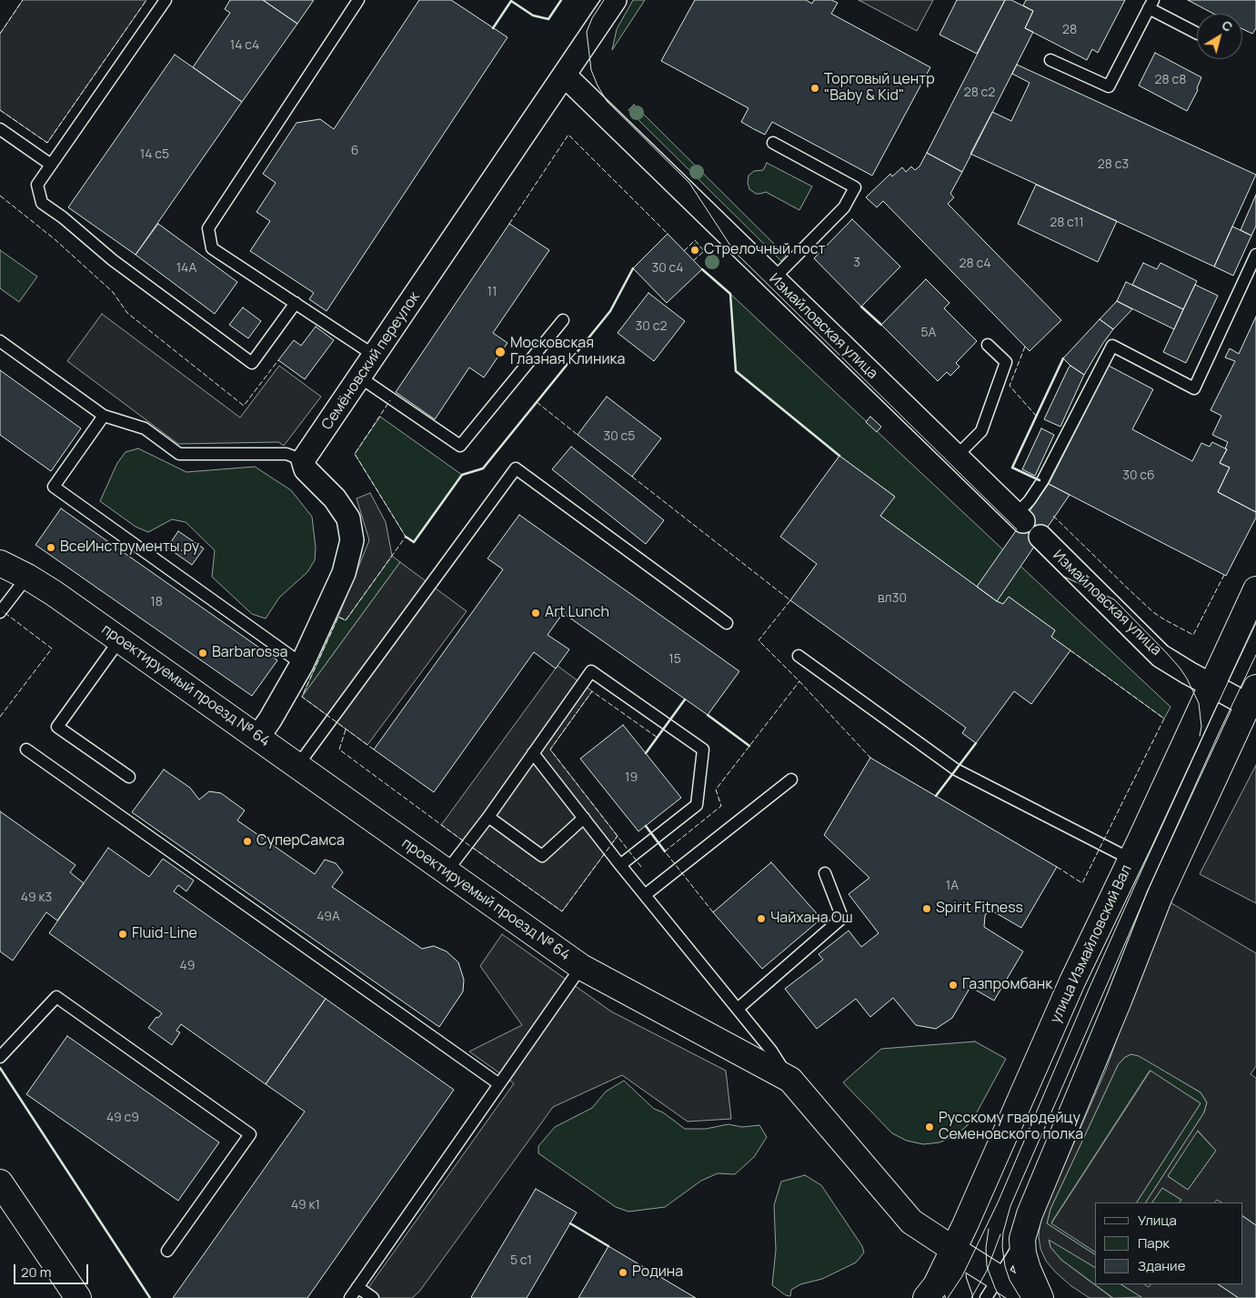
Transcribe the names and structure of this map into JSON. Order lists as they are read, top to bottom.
{
  "streets": {
    "main road": ["проектируемый проезд № 64", "улица Измайловский Вал"],
    "street": ["Измайловская улица", "Семёновский переулок"]
  },
  "crossings": [
    ["Измайловская улица", "Семёновский переулок"],
    ["Измайловская улица", "улица Измайловский Вал"],
    ["проектируемый проезд № 64", "улица Измайловский Вал"]
  ],
  "places": [
    "Торговый центр \"Baby & Kid\"",
    "Стрелочный пост",
    "Московская Глазная Клиника",
    "ВсеИнструменты.ру",
    "Art Lunch",
    "Barbarossa",
    "СуперСамса",
    "Spirit Fitness",
    "Чайхана Ош",
    "Fluid-Line",
    "Газпромбанк",
    "Русскому гвардейцу Семеновского полка",
    "Родина"
  ],
  "house_numbers": [
    "28",
    "14 с4",
    "28 с8",
    "28 с2",
    "6",
    "14 с5",
    "28 с3",
    "28 с11",
    "3",
    "28 с4",
    "14A",
    "30 c4",
    "11",
    "30 с2",
    "5А",
    "30 с5",
    "30 с6",
    "вл30",
    "18",
    "15",
    "19",
    "1А",
    "49 к3",
    "49А",
    "49",
    "49 с9",
    "49 к1",
    "5 с1"
  ],
  "legend": ["Улица", "Парк", "Здание"],
  "scale_bar": "20 m",
  "north": "top right"
}
